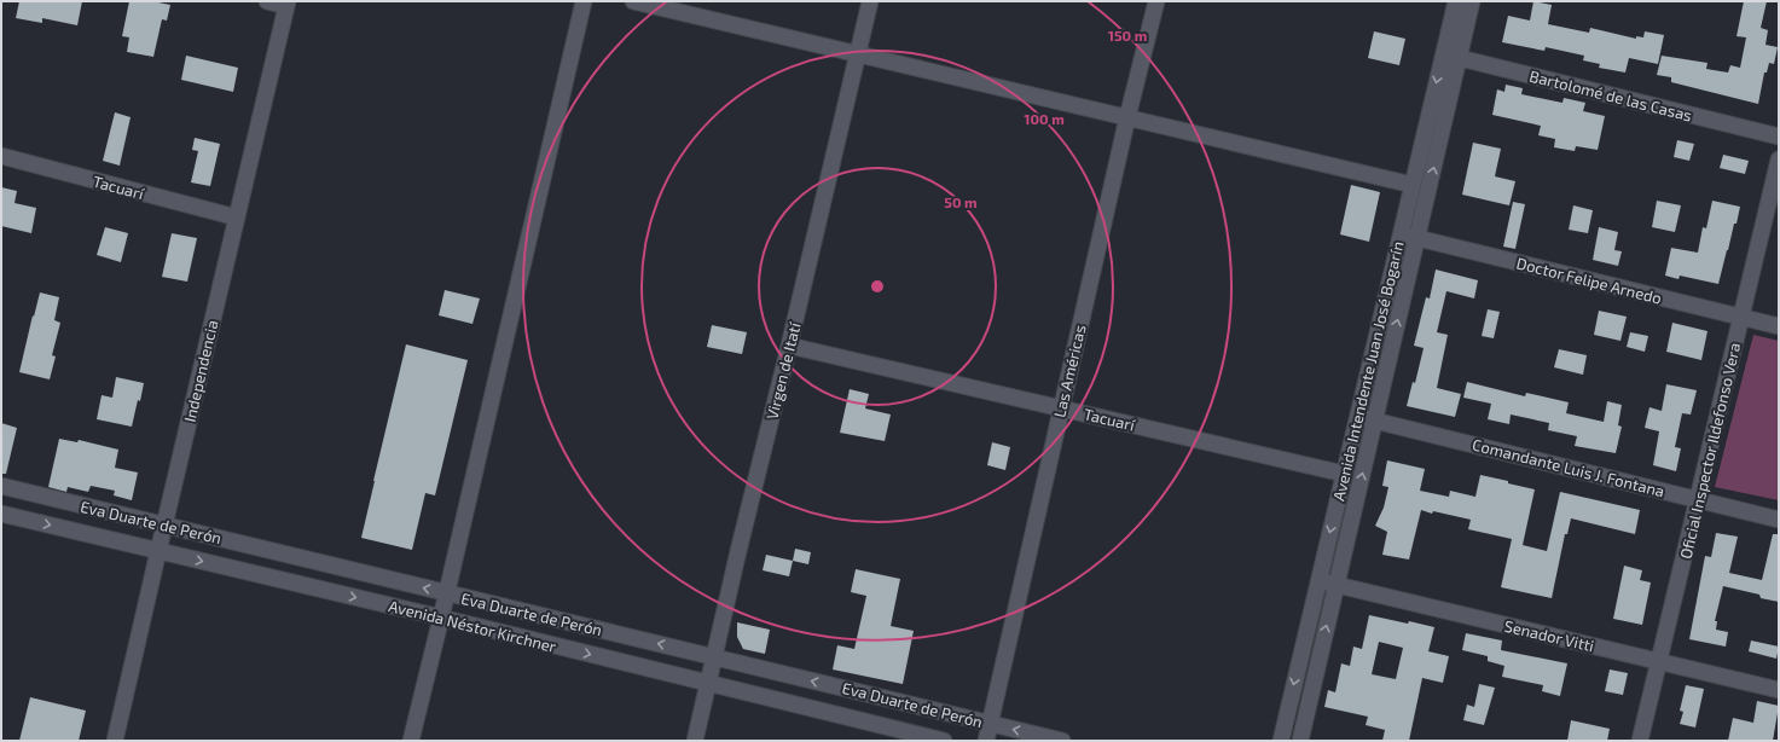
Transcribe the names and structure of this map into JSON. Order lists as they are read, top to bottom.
{
  "streets": {
    "street": [
      "Bartolomé de las Casas",
      "Tacuarí",
      "Doctor Felipe Arnedo",
      "Independencia",
      "Virgen de Itatí",
      "Las Américas",
      "Avenida Intendente Juan José Bogarín",
      "Oficial Inspector Ildefonso Vera",
      "Comandante Luis J. Fontana",
      "Eva Duarte de Perón",
      "Avenida Néstor Kirchner",
      "Senador Vitti"
    ]
  },
  "crossings": [
    ["Bartolomé de las Casas", "Avenida Intendente Juan José Bogarín"],
    ["Tacuarí", "Independencia"],
    ["Tacuarí", "Virgen de Itatí"],
    ["Tacuarí", "Las Américas"],
    ["Tacuarí", "Avenida Intendente Juan José Bogarín"],
    ["Doctor Felipe Arnedo", "Avenida Intendente Juan José Bogarín"],
    ["Doctor Felipe Arnedo", "Oficial Inspector Ildefonso Vera"],
    ["Independencia", "Eva Duarte de Perón"],
    ["Independencia", "Avenida Néstor Kirchner"],
    ["Virgen de Itatí", "Eva Duarte de Perón"],
    ["Virgen de Itatí", "Avenida Néstor Kirchner"],
    ["Las Américas", "Eva Duarte de Perón"],
    ["Avenida Intendente Juan José Bogarín", "Comandante Luis J. Fontana"],
    ["Avenida Intendente Juan José Bogarín", "Senador Vitti"],
    ["Oficial Inspector Ildefonso Vera", "Comandante Luis J. Fontana"],
    ["Oficial Inspector Ildefonso Vera", "Senador Vitti"]
  ],
  "one_way": ["Eva Duarte de Perón", "Avenida Néstor Kirchner"],
  "rings": ["150 m", "100 m", "50 m"]
}
